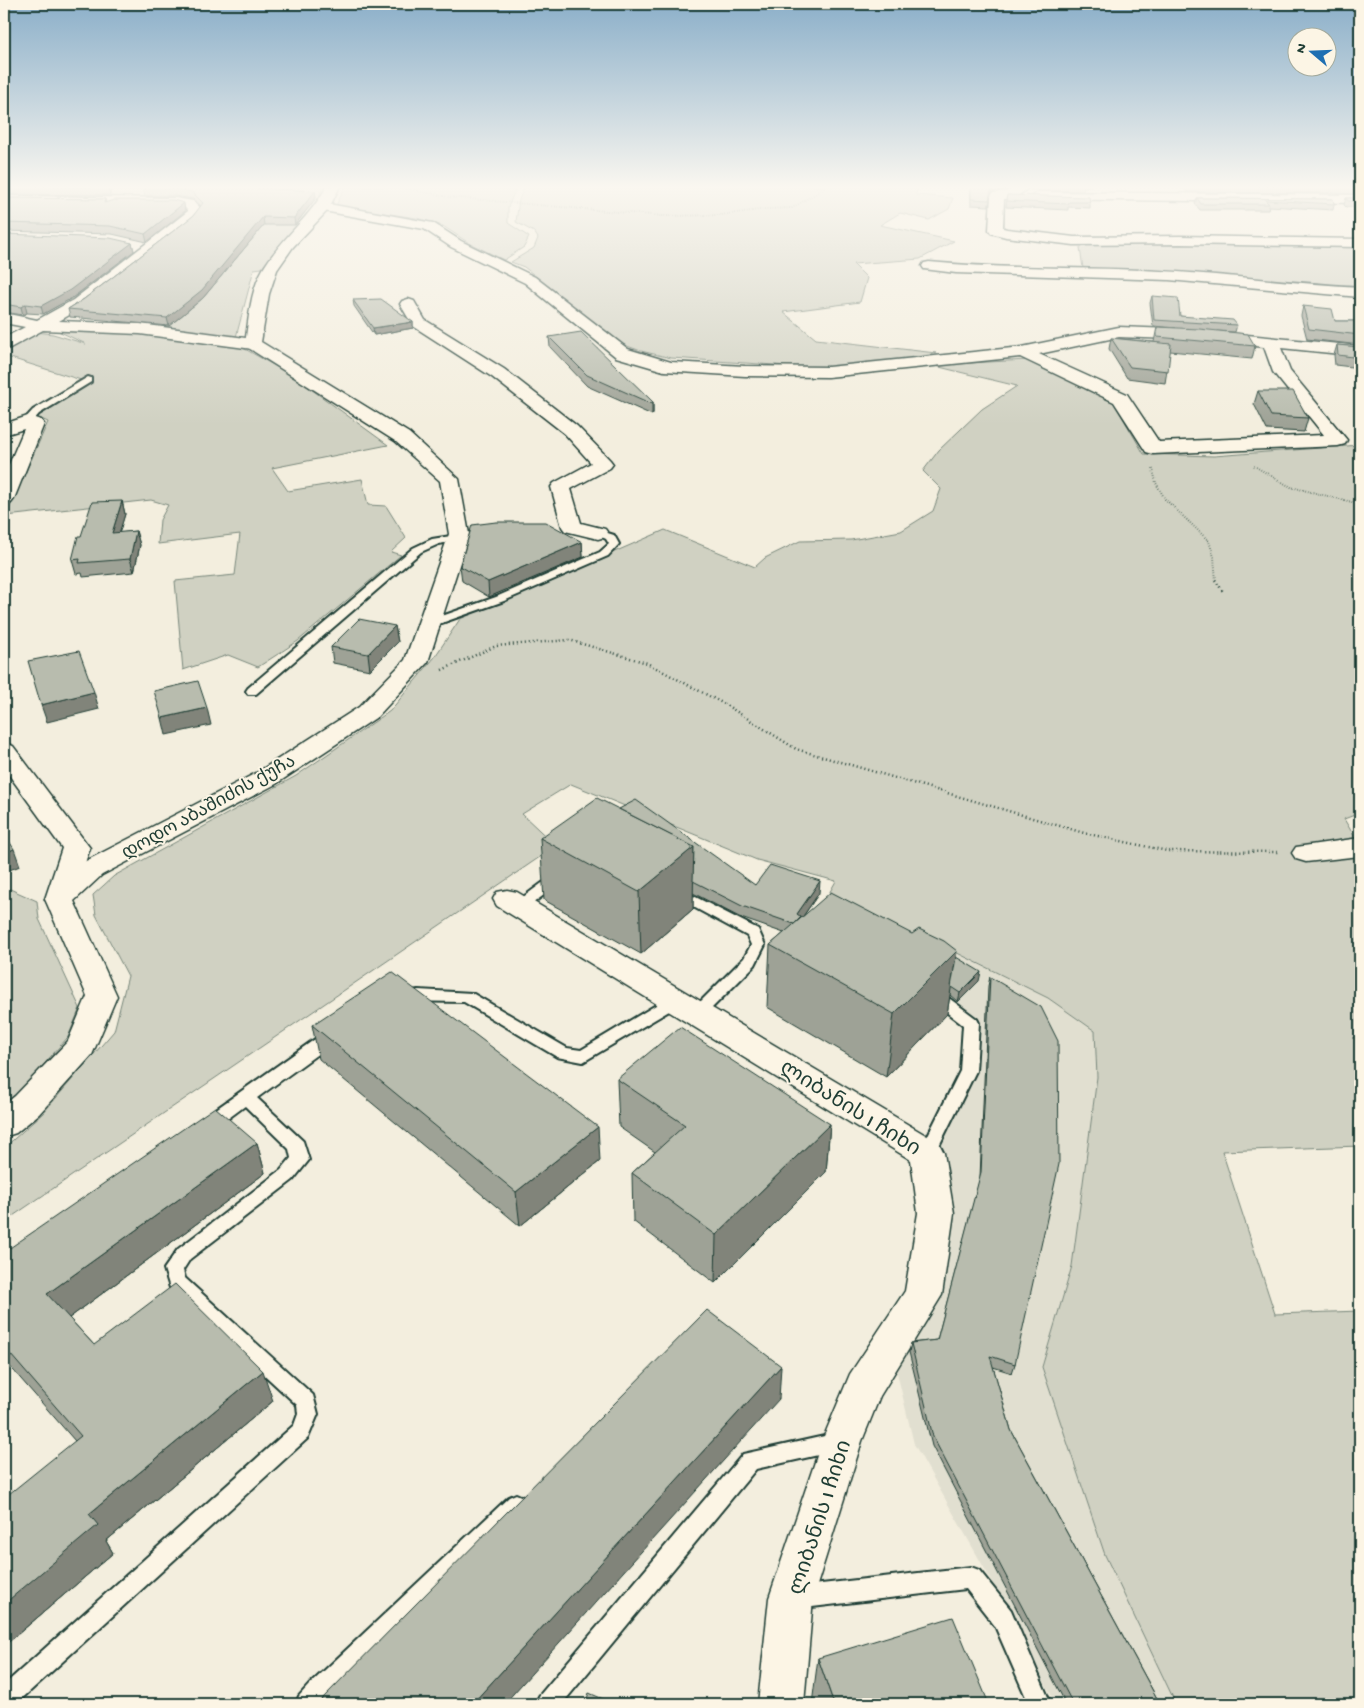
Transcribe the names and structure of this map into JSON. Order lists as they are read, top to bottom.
{
  "streets": {
    "street": ["დოდო აბაშიძის ქუჩა", "ლიბანის I ჩიხი"]
  },
  "north": "left"
}
